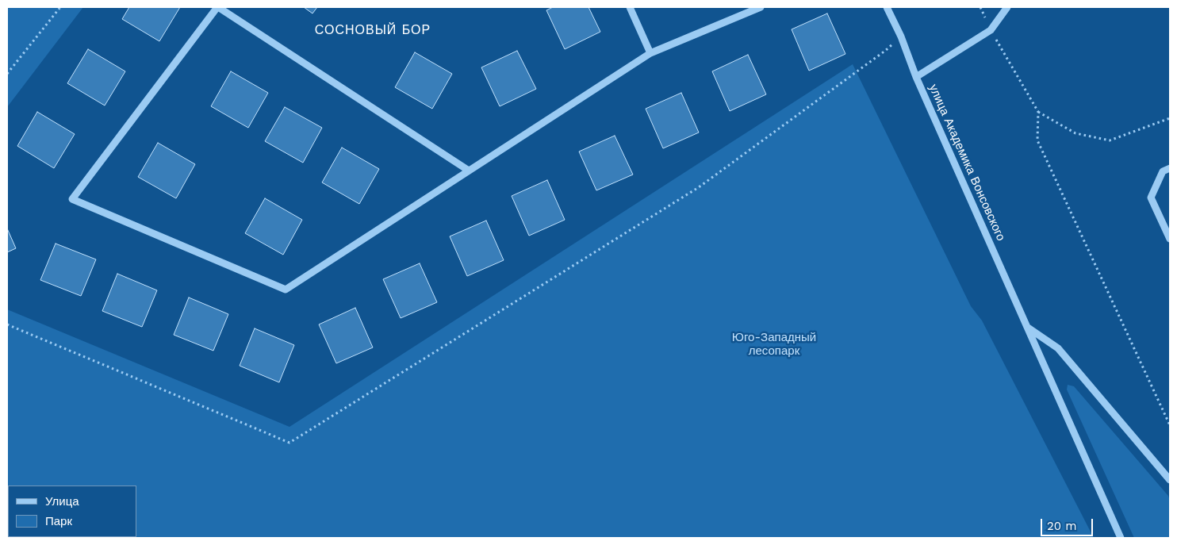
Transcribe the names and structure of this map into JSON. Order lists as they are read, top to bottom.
{
  "streets": {
    "street": ["улица Академика Вонсовского"]
  },
  "districts": ["СОСНОВЫЙ БОР"],
  "parks": ["Юго-Западный лесопарк"],
  "legend": ["Улица", "Парк"],
  "scale_bar": "20 m"
}
